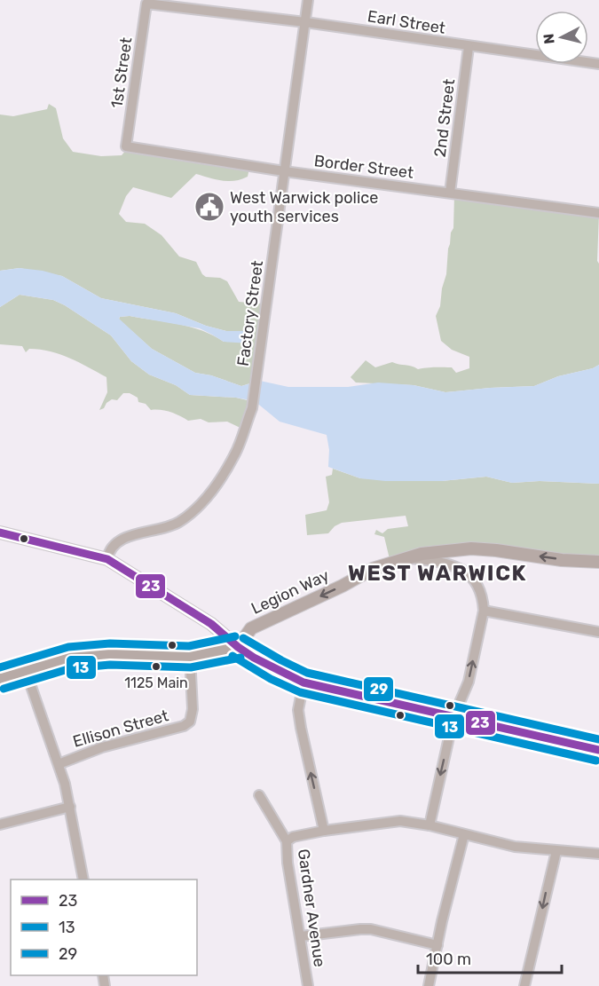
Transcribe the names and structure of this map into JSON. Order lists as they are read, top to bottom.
{
  "streets": {
    "main road": ["Legion Way"],
    "street": [
      "Earl Street",
      "1st Street",
      "2nd Street",
      "Border Street",
      "Factory Street",
      "Ellison Street",
      "Gardner Avenue"
    ]
  },
  "crossings": [
    ["Earl Street", "1st Street"],
    ["Earl Street", "2nd Street"],
    ["Earl Street", "Factory Street"],
    ["1st Street", "Border Street"],
    ["2nd Street", "Border Street"],
    ["Border Street", "Factory Street"]
  ],
  "one_way": ["Legion Way"],
  "districts": ["WEST WARWICK"],
  "places": {
    "public building": ["West Warwick police youth services"],
    "other": ["1125 Main"]
  },
  "lines": ["transit line 23", "transit line 29", "transit line 13"],
  "legend": ["23", "13", "29"],
  "scale_bar": "100 m",
  "north": "left"
}
